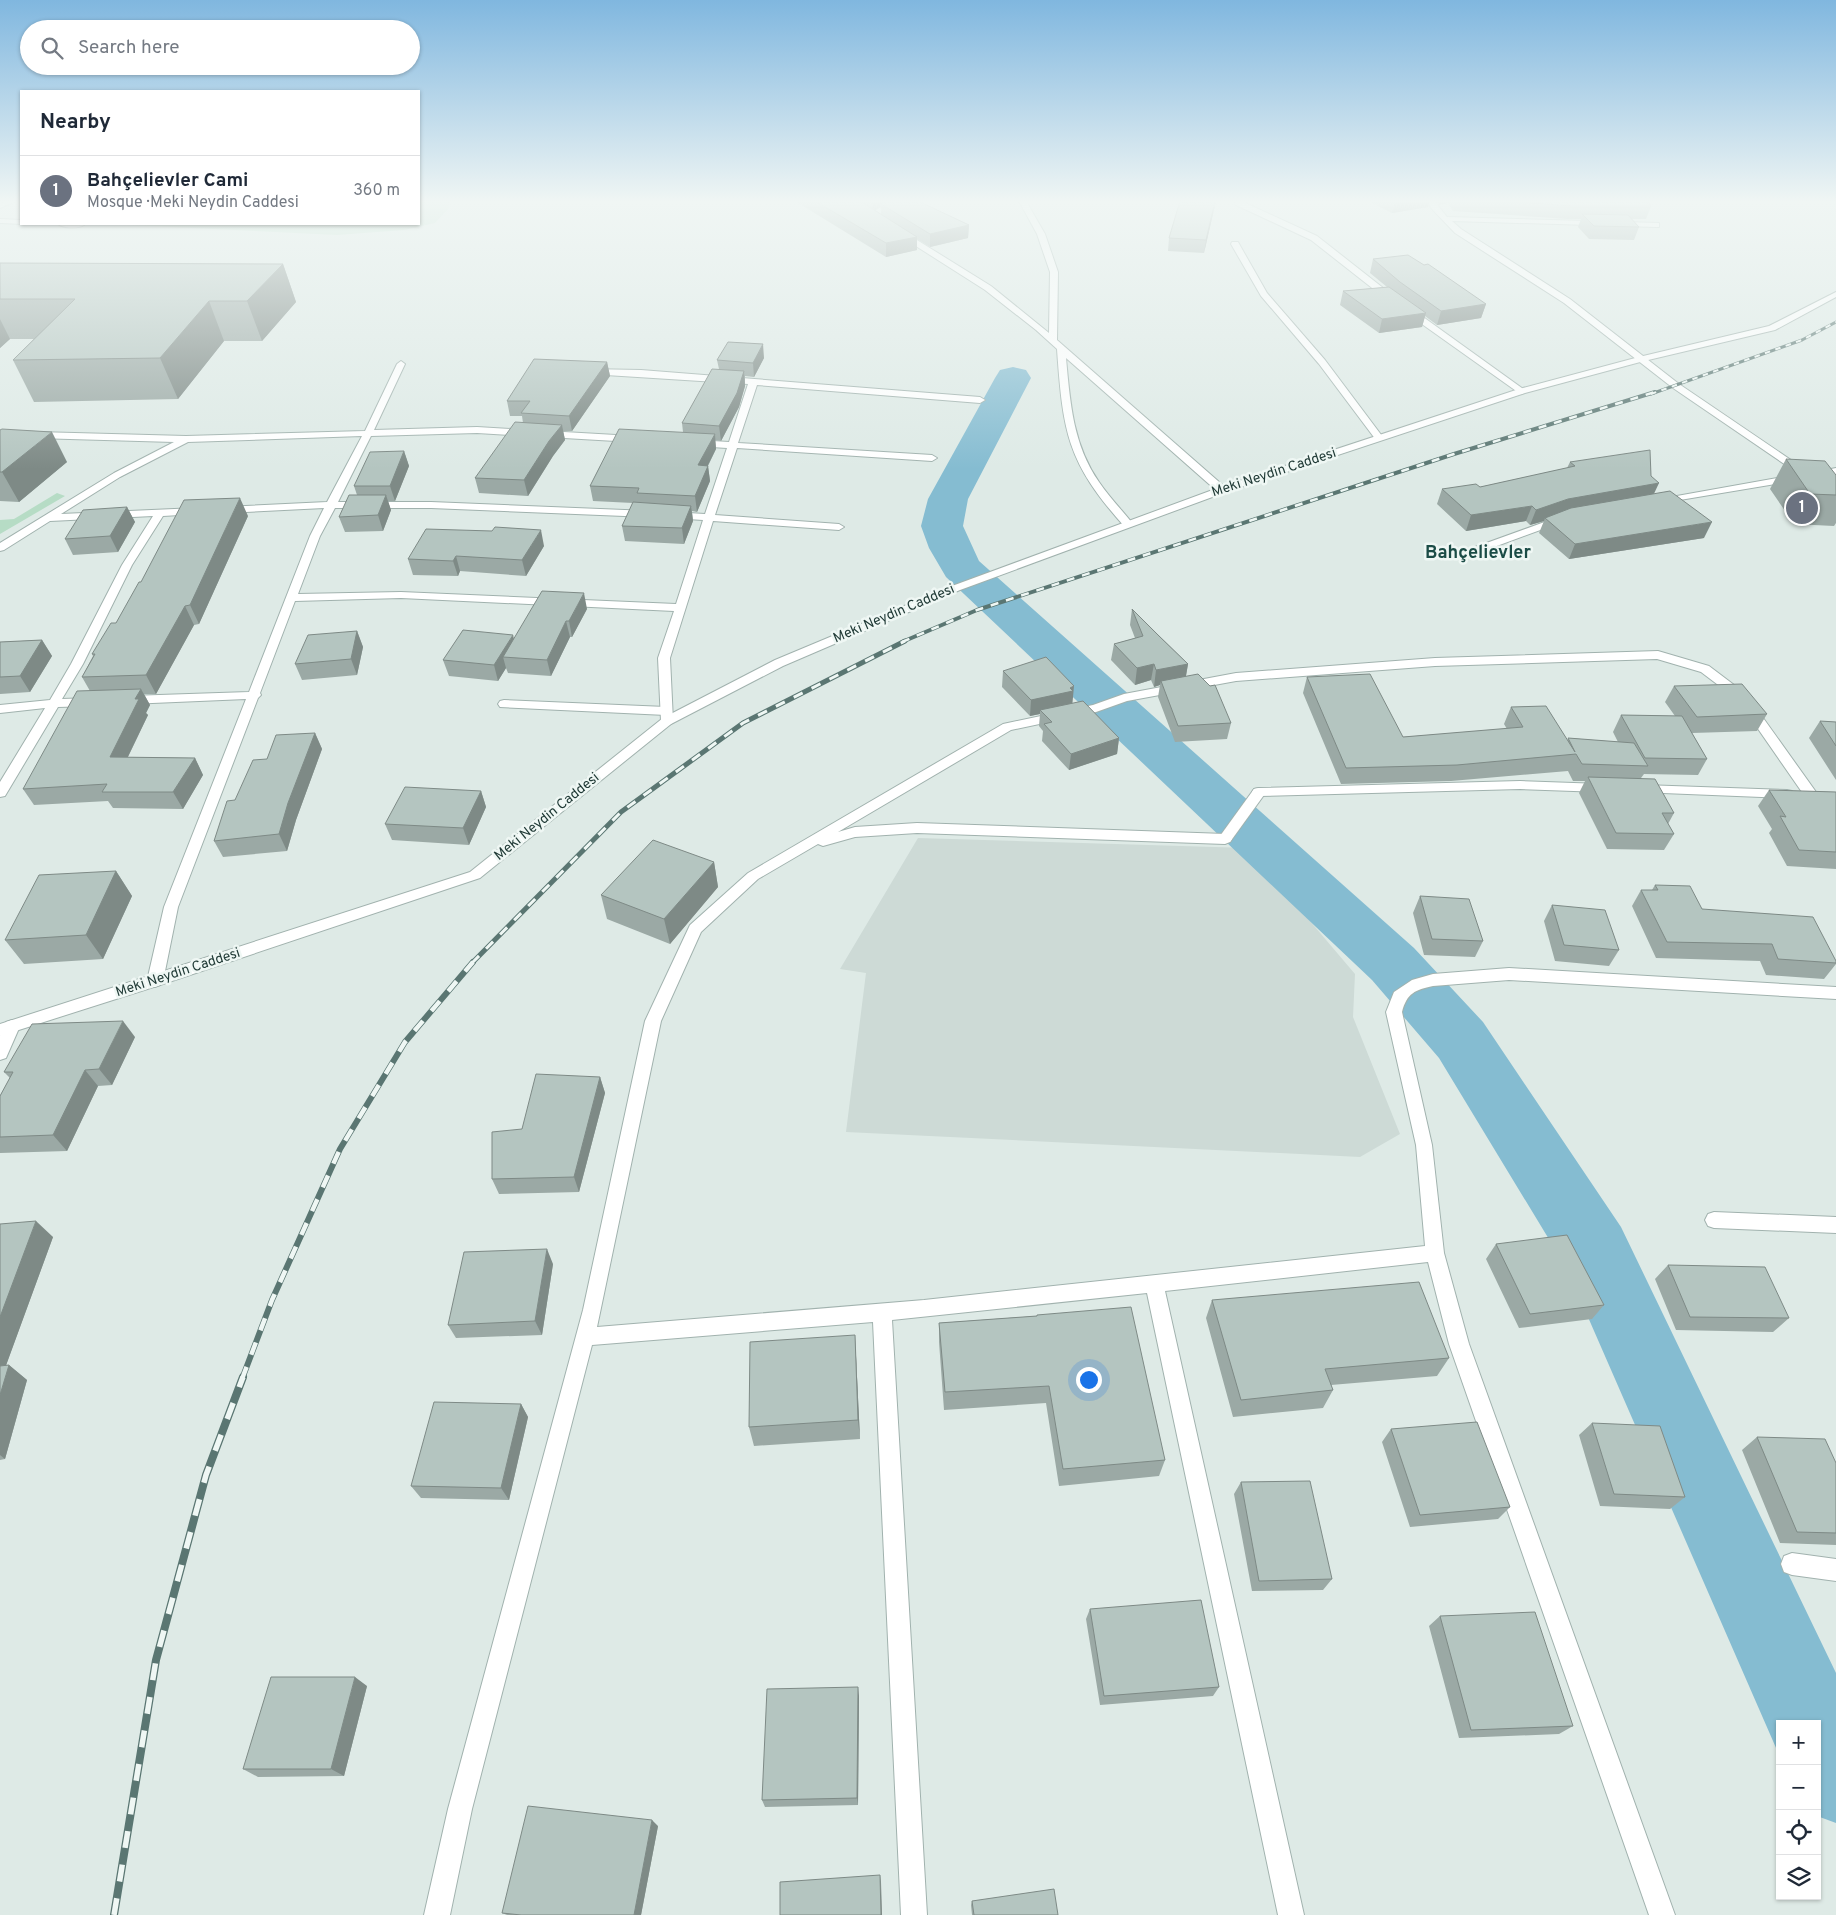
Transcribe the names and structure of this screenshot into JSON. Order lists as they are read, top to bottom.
{
  "streets": {
    "street": ["Meki Neydin Caddesi"]
  },
  "districts": ["Bahçelievler"],
  "page": {
    "search": "Search here",
    "heading": "Nearby",
    "list": [
      {
        "mark": "1",
        "name": "Bahçelievler Cami",
        "note": "Mosque · Meki Neydin Caddesi",
        "value": "360 m"
      }
    ],
    "pins": "1",
    "map_buttons": ["+", "−"]
  }
}
